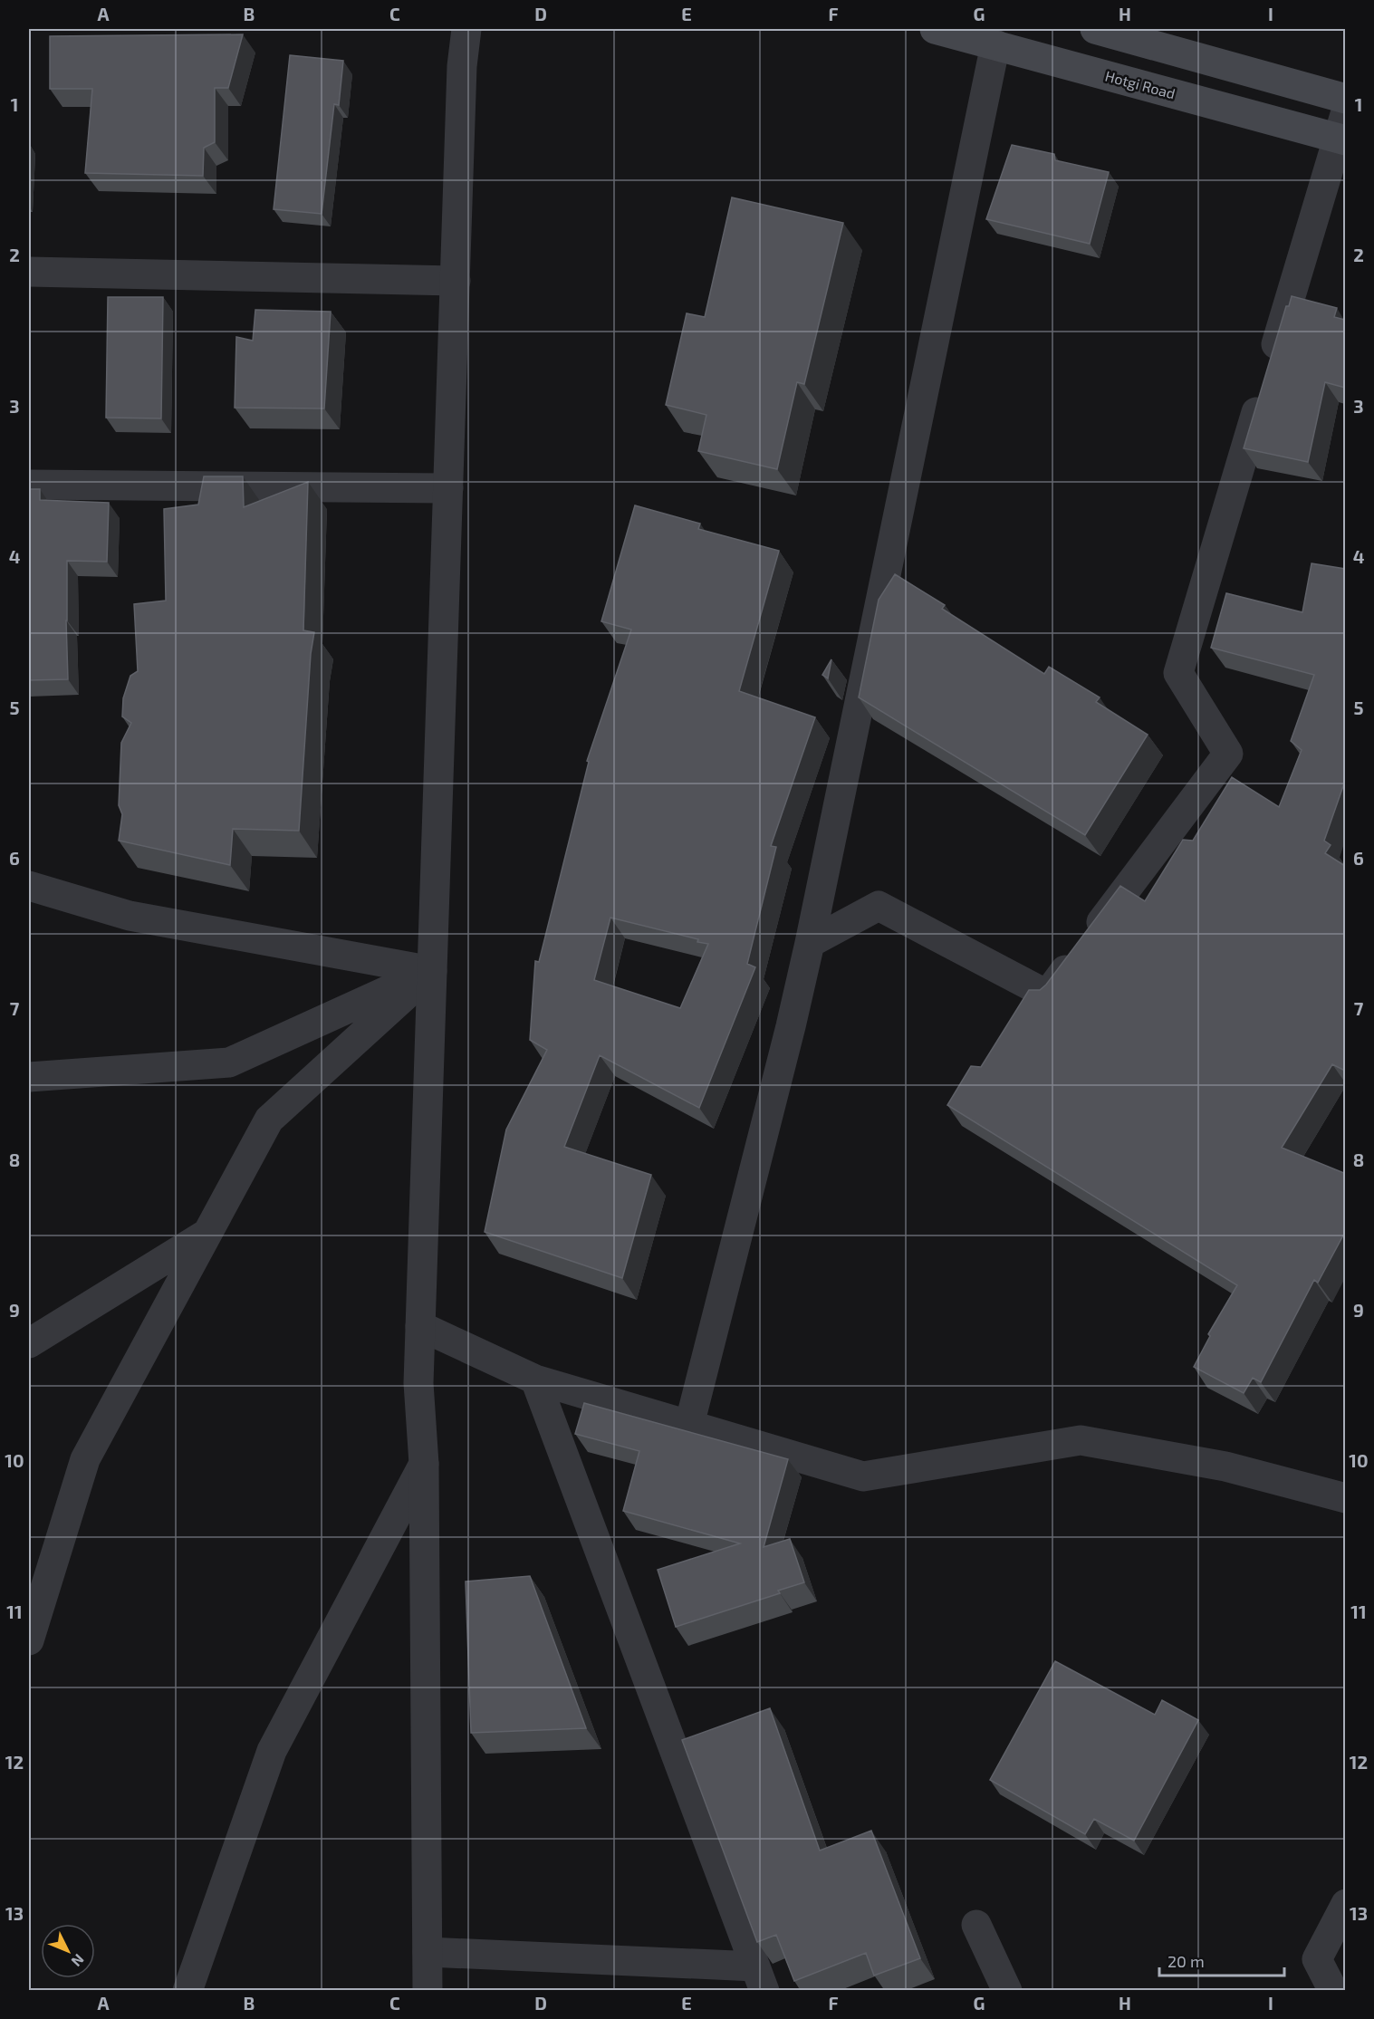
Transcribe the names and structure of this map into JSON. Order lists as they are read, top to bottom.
{
  "streets": {
    "main road": ["Hotgi Road"]
  },
  "scale_bar": "20 m",
  "north": "bottom right",
  "grid": {
    "columns": [
      "A",
      "B",
      "C",
      "D",
      "E",
      "F",
      "G",
      "H",
      "I"
    ],
    "rows": [
      "1",
      "2",
      "3",
      "4",
      "5",
      "6",
      "7",
      "8",
      "9",
      "10",
      "11",
      "12",
      "13"
    ]
  }
}
